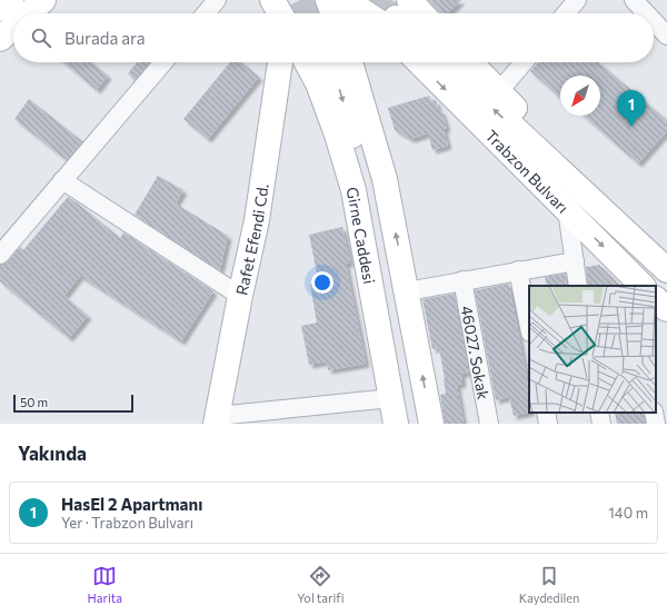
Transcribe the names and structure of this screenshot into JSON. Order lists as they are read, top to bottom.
{
  "streets": {
    "main road": ["Trabzon Bulvarı", "Girne Caddesi", "Rafet Efendi Cd."],
    "street": ["46027. Sokak"]
  },
  "scale_bar": "50 m",
  "north": "bottom left",
  "page": {
    "search": "Burada ara",
    "pins": "1",
    "scale": "50 m",
    "heading": "Yakında",
    "list": [
      {
        "mark": "1",
        "name": "HasEl 2 Apartmanı",
        "note": "Yer · Trabzon Bulvarı",
        "value": "140 m"
      }
    ],
    "nav": ["Harita", "Yol tarifi", "Kaydedilen"]
  }
}
